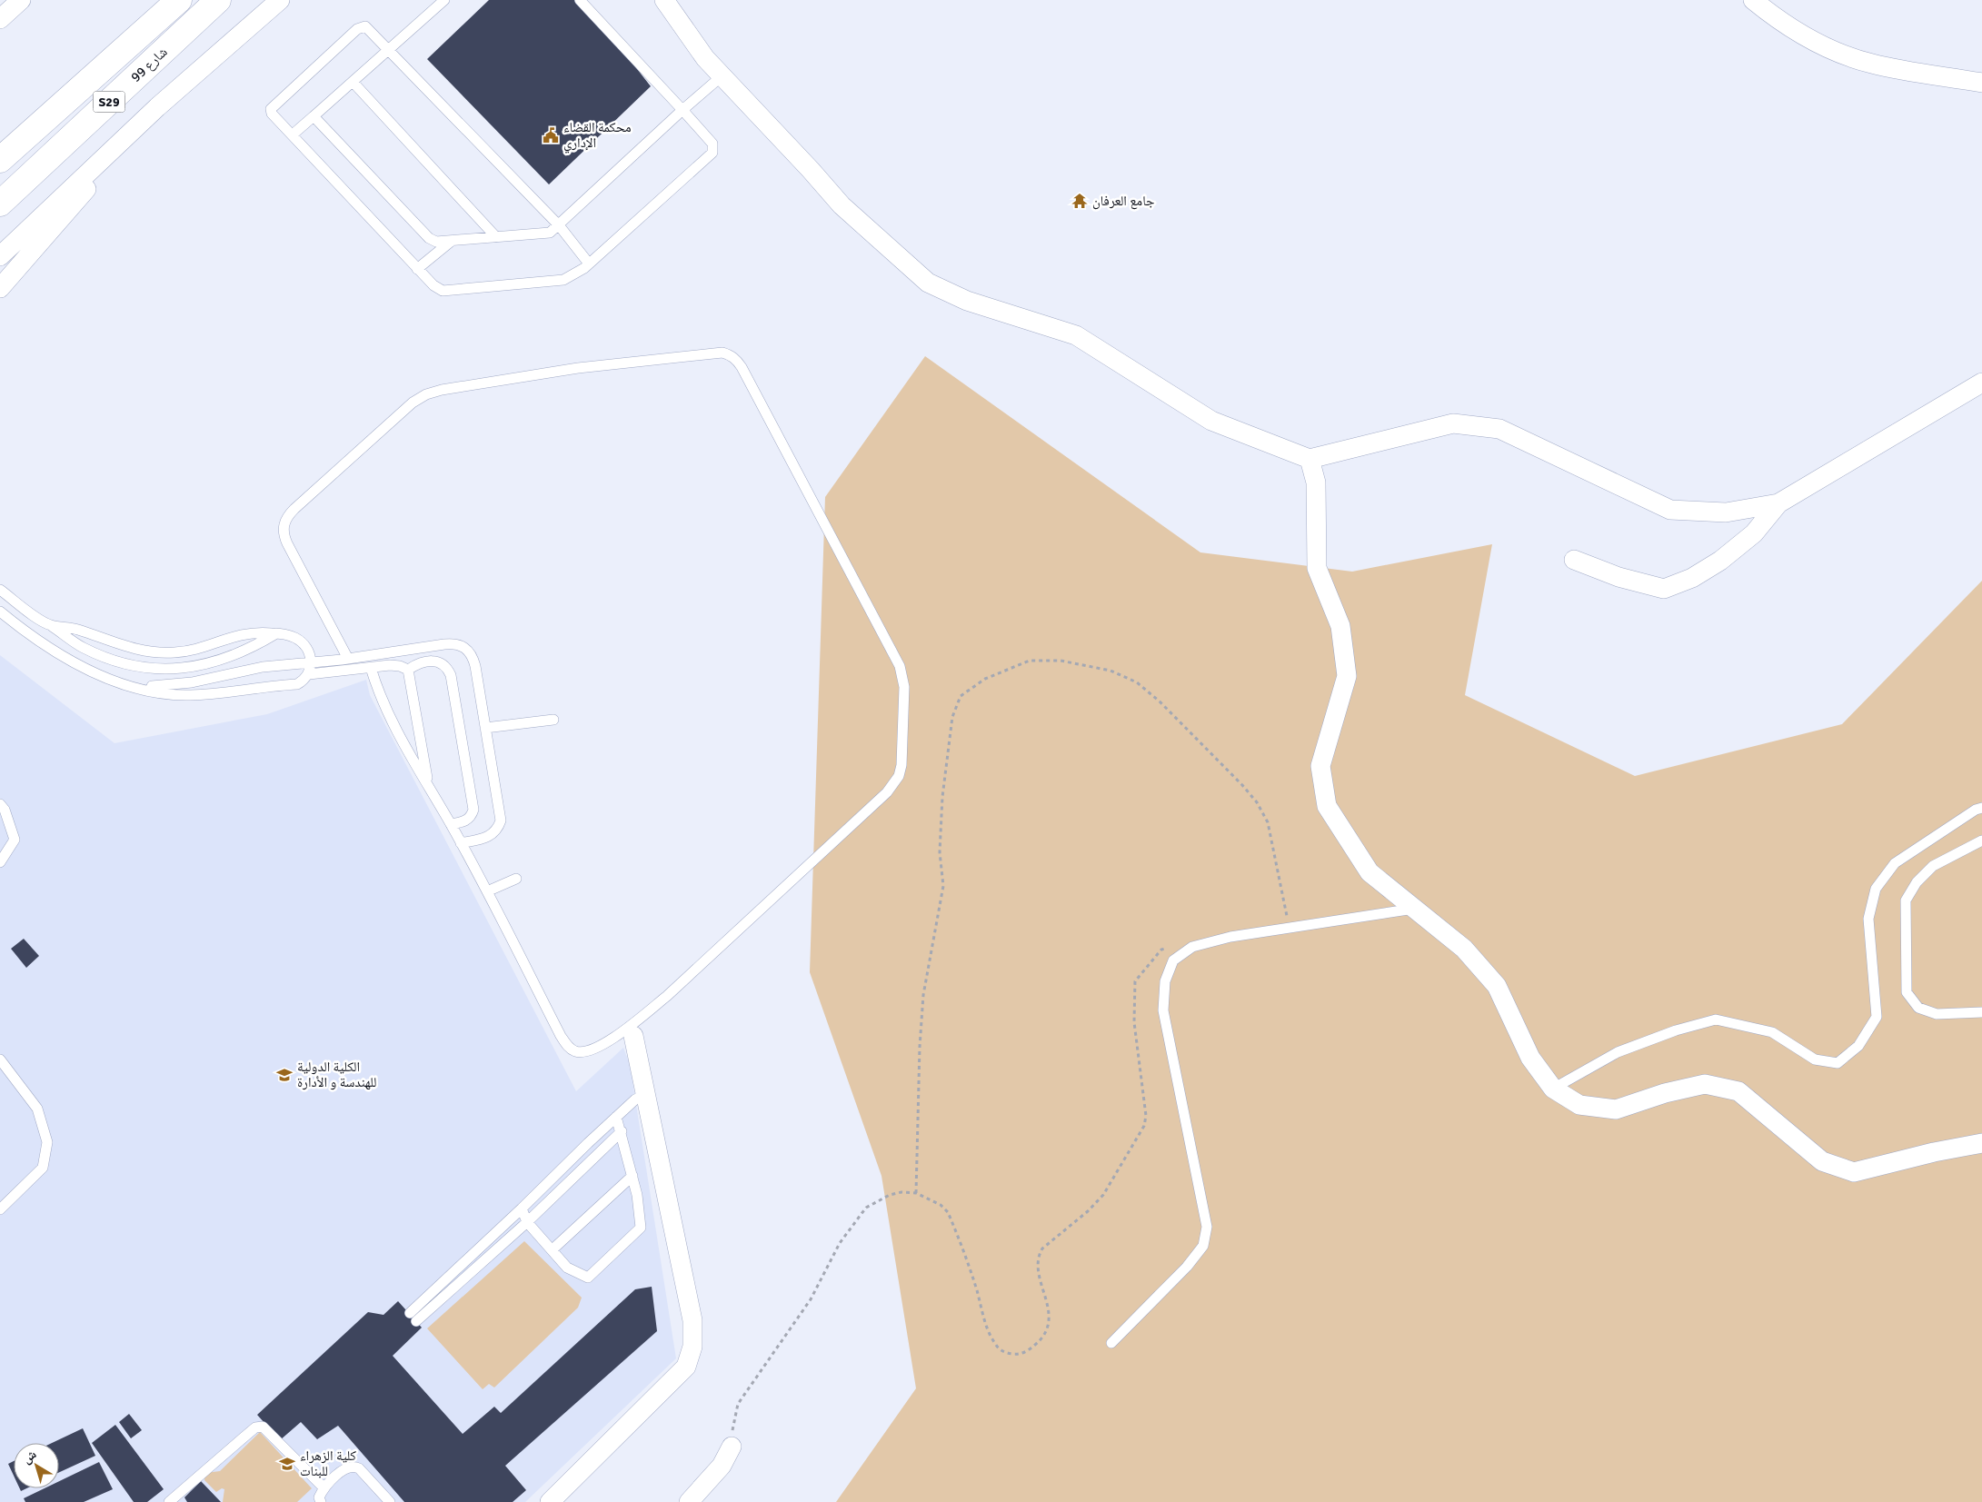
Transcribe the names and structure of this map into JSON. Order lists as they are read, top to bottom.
{
  "streets": {
    "main road": ["99 شارع", "S29"]
  },
  "places": {
    "public building": ["محكمة القضاء الإداري"],
    "temple": ["جامع العرفان"],
    "school or university": ["الكلية الدولية للهندسة و الأدارة", "كلية الزهراء للبنات"]
  },
  "north": "top left"
}
